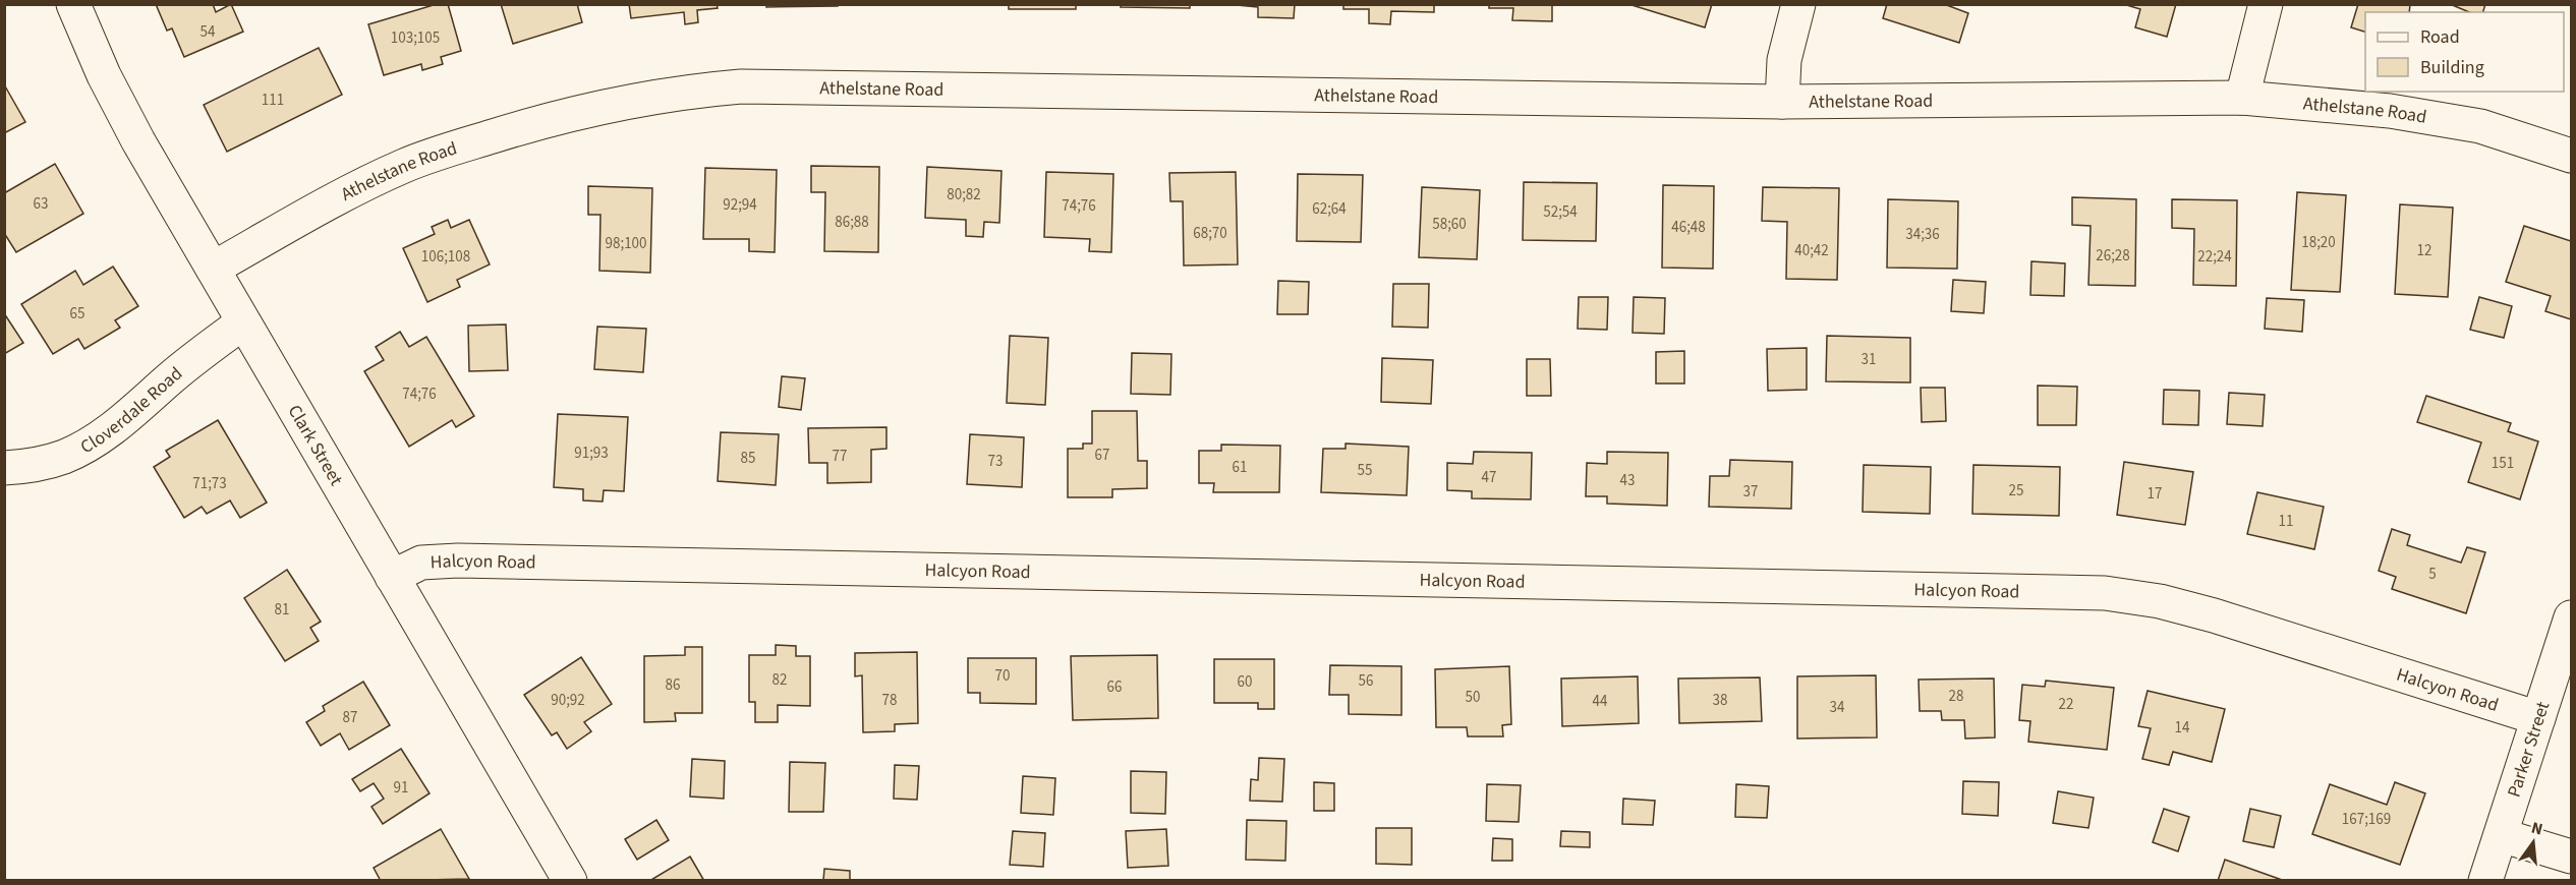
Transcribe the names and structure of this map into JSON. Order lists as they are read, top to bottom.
{
  "streets": {
    "street": [
      "Athelstane Road",
      "Cloverdale Road",
      "Clark Street",
      "Halcyon Road",
      "Parker Street"
    ]
  },
  "crossings": [
    ["Athelstane Road", "Clark Street"],
    ["Cloverdale Road", "Clark Street"],
    ["Clark Street", "Halcyon Road"],
    ["Halcyon Road", "Parker Street"]
  ],
  "house_numbers": [
    "54",
    "103;105",
    "111",
    "80;82",
    "63",
    "92;94",
    "74;76",
    "62;64",
    "52;54",
    "86;88",
    "58;60",
    "46;48",
    "68;70",
    "34;36",
    "18;20",
    "98;100",
    "40;42",
    "12",
    "26;28",
    "106;108",
    "22;24",
    "65",
    "31",
    "74;76",
    "91;93",
    "67",
    "77",
    "85",
    "73",
    "151",
    "61",
    "55",
    "47",
    "43",
    "71;73",
    "25",
    "37",
    "17",
    "11",
    "5",
    "81",
    "70",
    "82",
    "56",
    "60",
    "86",
    "66",
    "28",
    "50",
    "90;92",
    "78",
    "38",
    "44",
    "22",
    "34",
    "87",
    "14",
    "91",
    "167;169"
  ],
  "legend": ["Road", "Building"],
  "north": "top"
}
